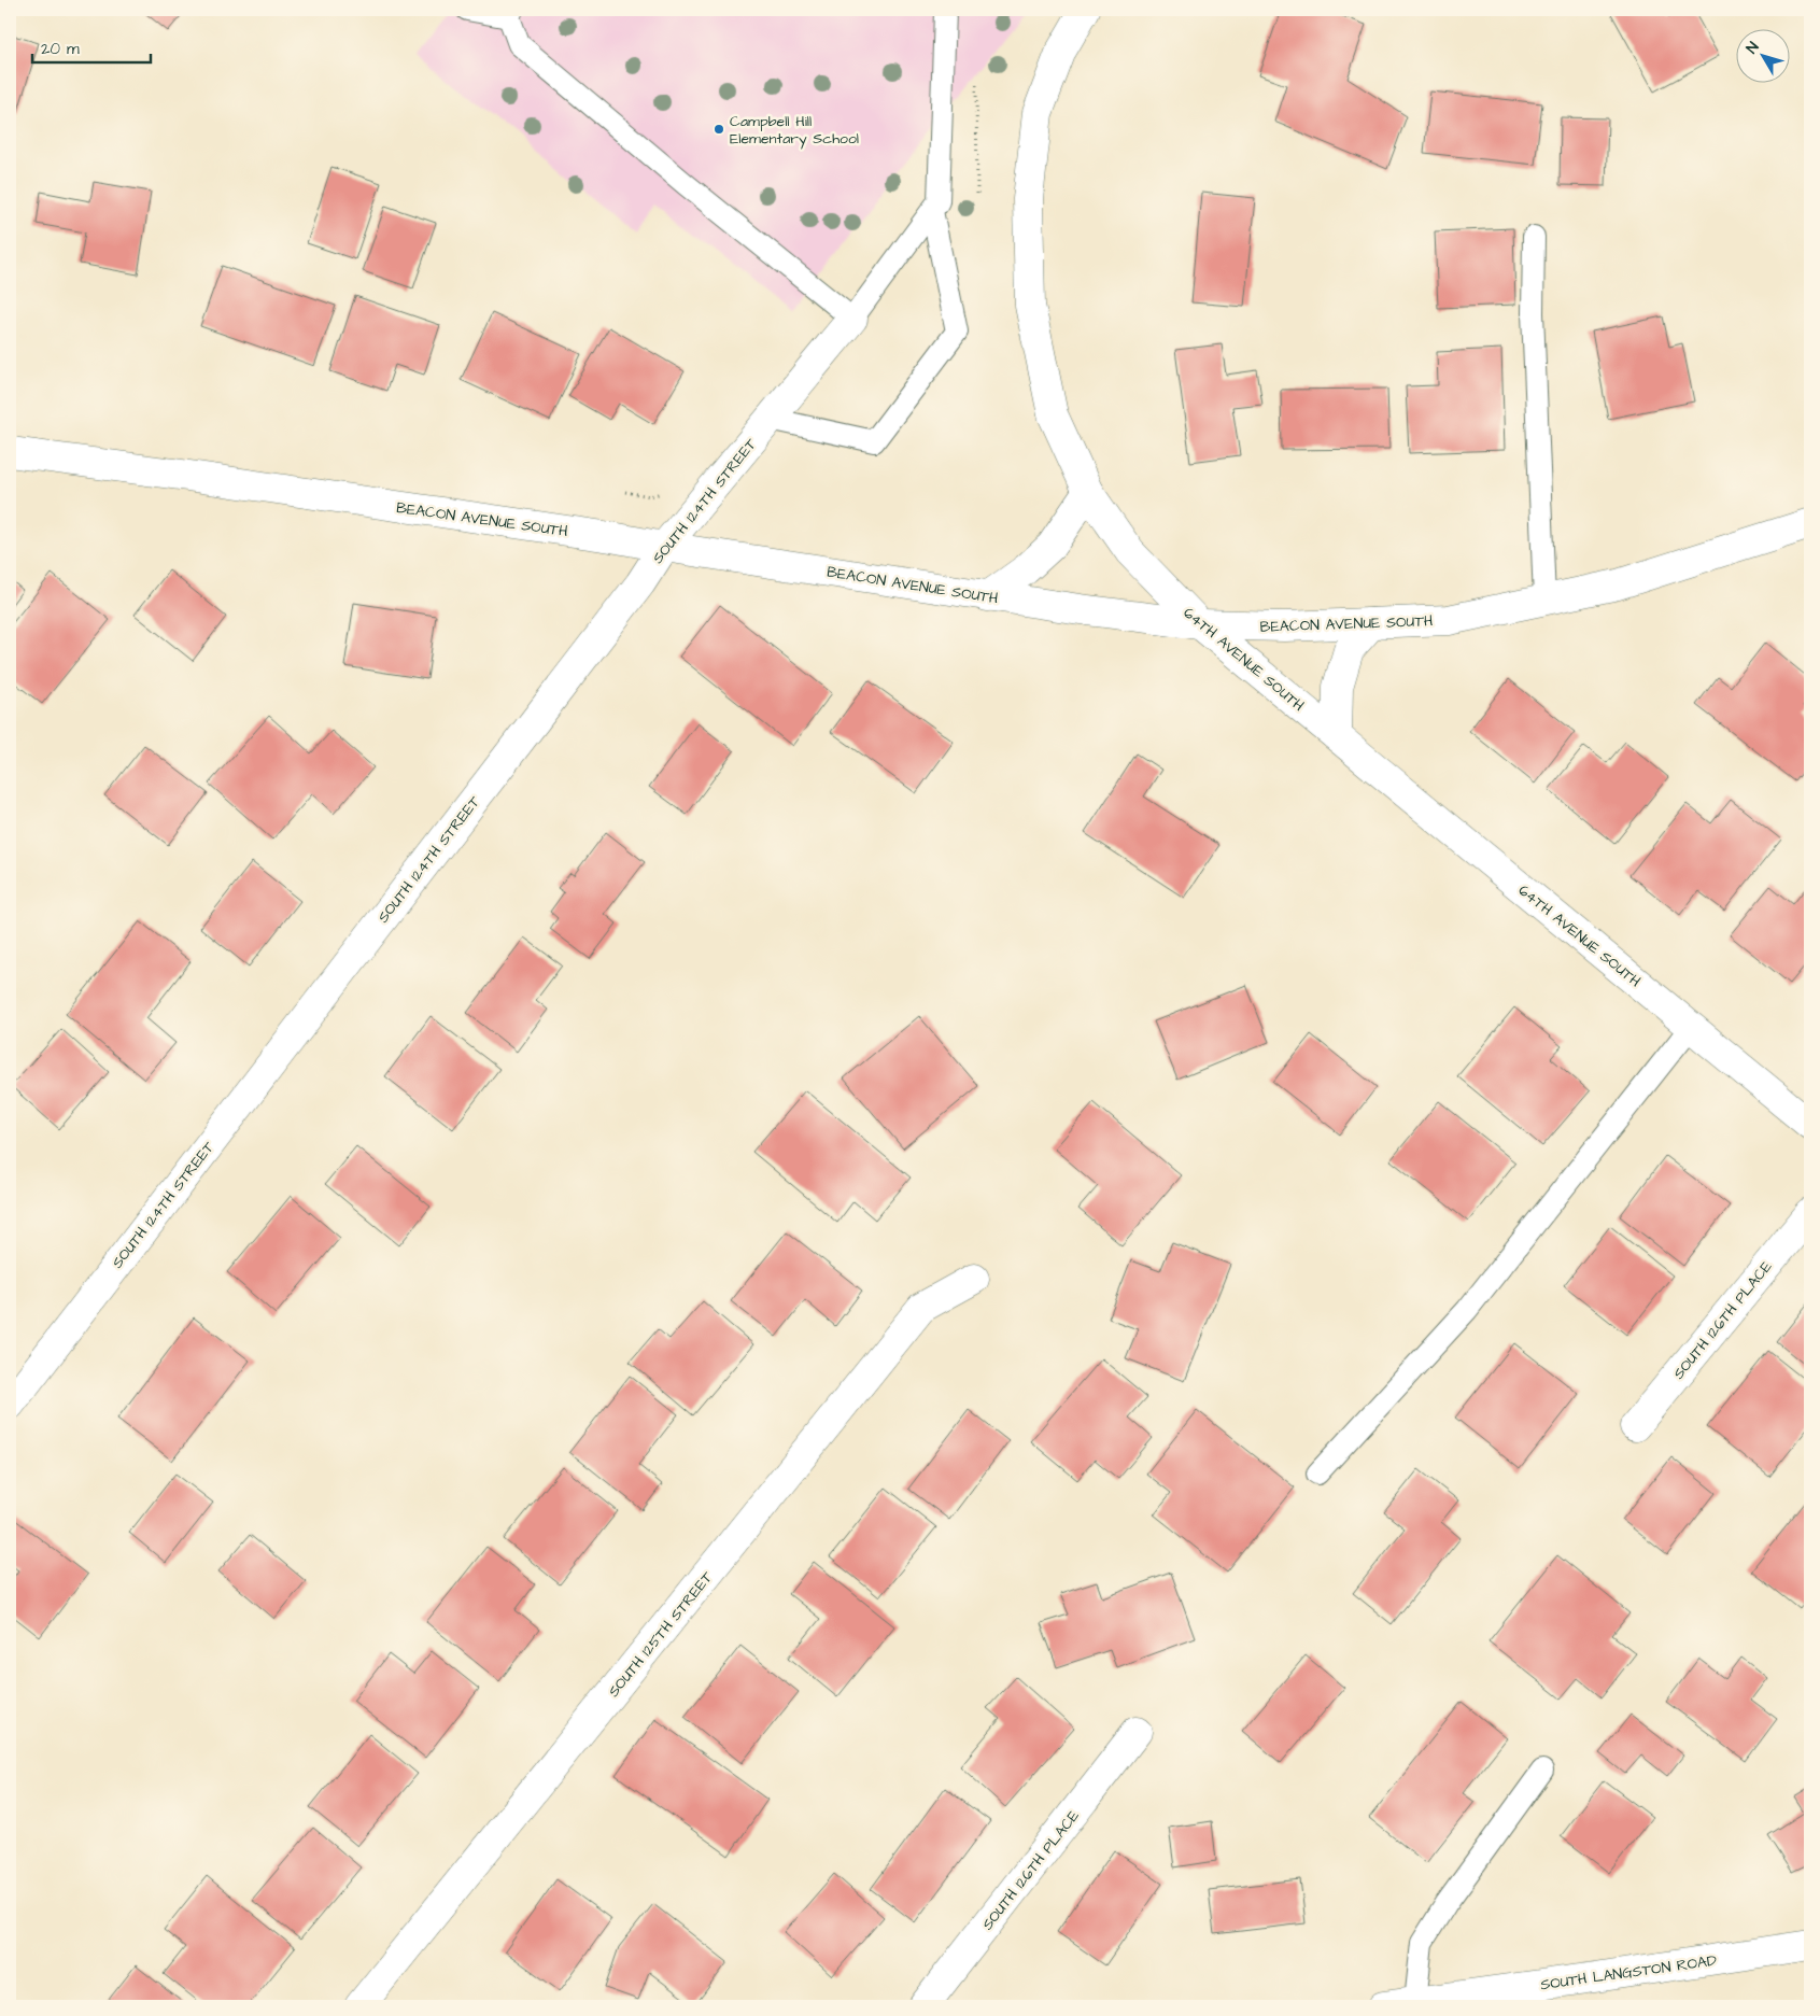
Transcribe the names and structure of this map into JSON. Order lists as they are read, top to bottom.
{
  "streets": {
    "street": [
      "SOUTH 124TH STREET",
      "BEACON AVENUE SOUTH",
      "64TH AVENUE SOUTH",
      "SOUTH 126TH PLACE",
      "SOUTH 125TH STREET",
      "SOUTH LANGSTON ROAD"
    ]
  },
  "crossings": [
    ["SOUTH 124TH STREET", "BEACON AVENUE SOUTH"],
    ["BEACON AVENUE SOUTH", "64TH AVENUE SOUTH"]
  ],
  "places": ["Campbell Hill Elementary School"],
  "scale_bar": "20 m",
  "north": "top left"
}
